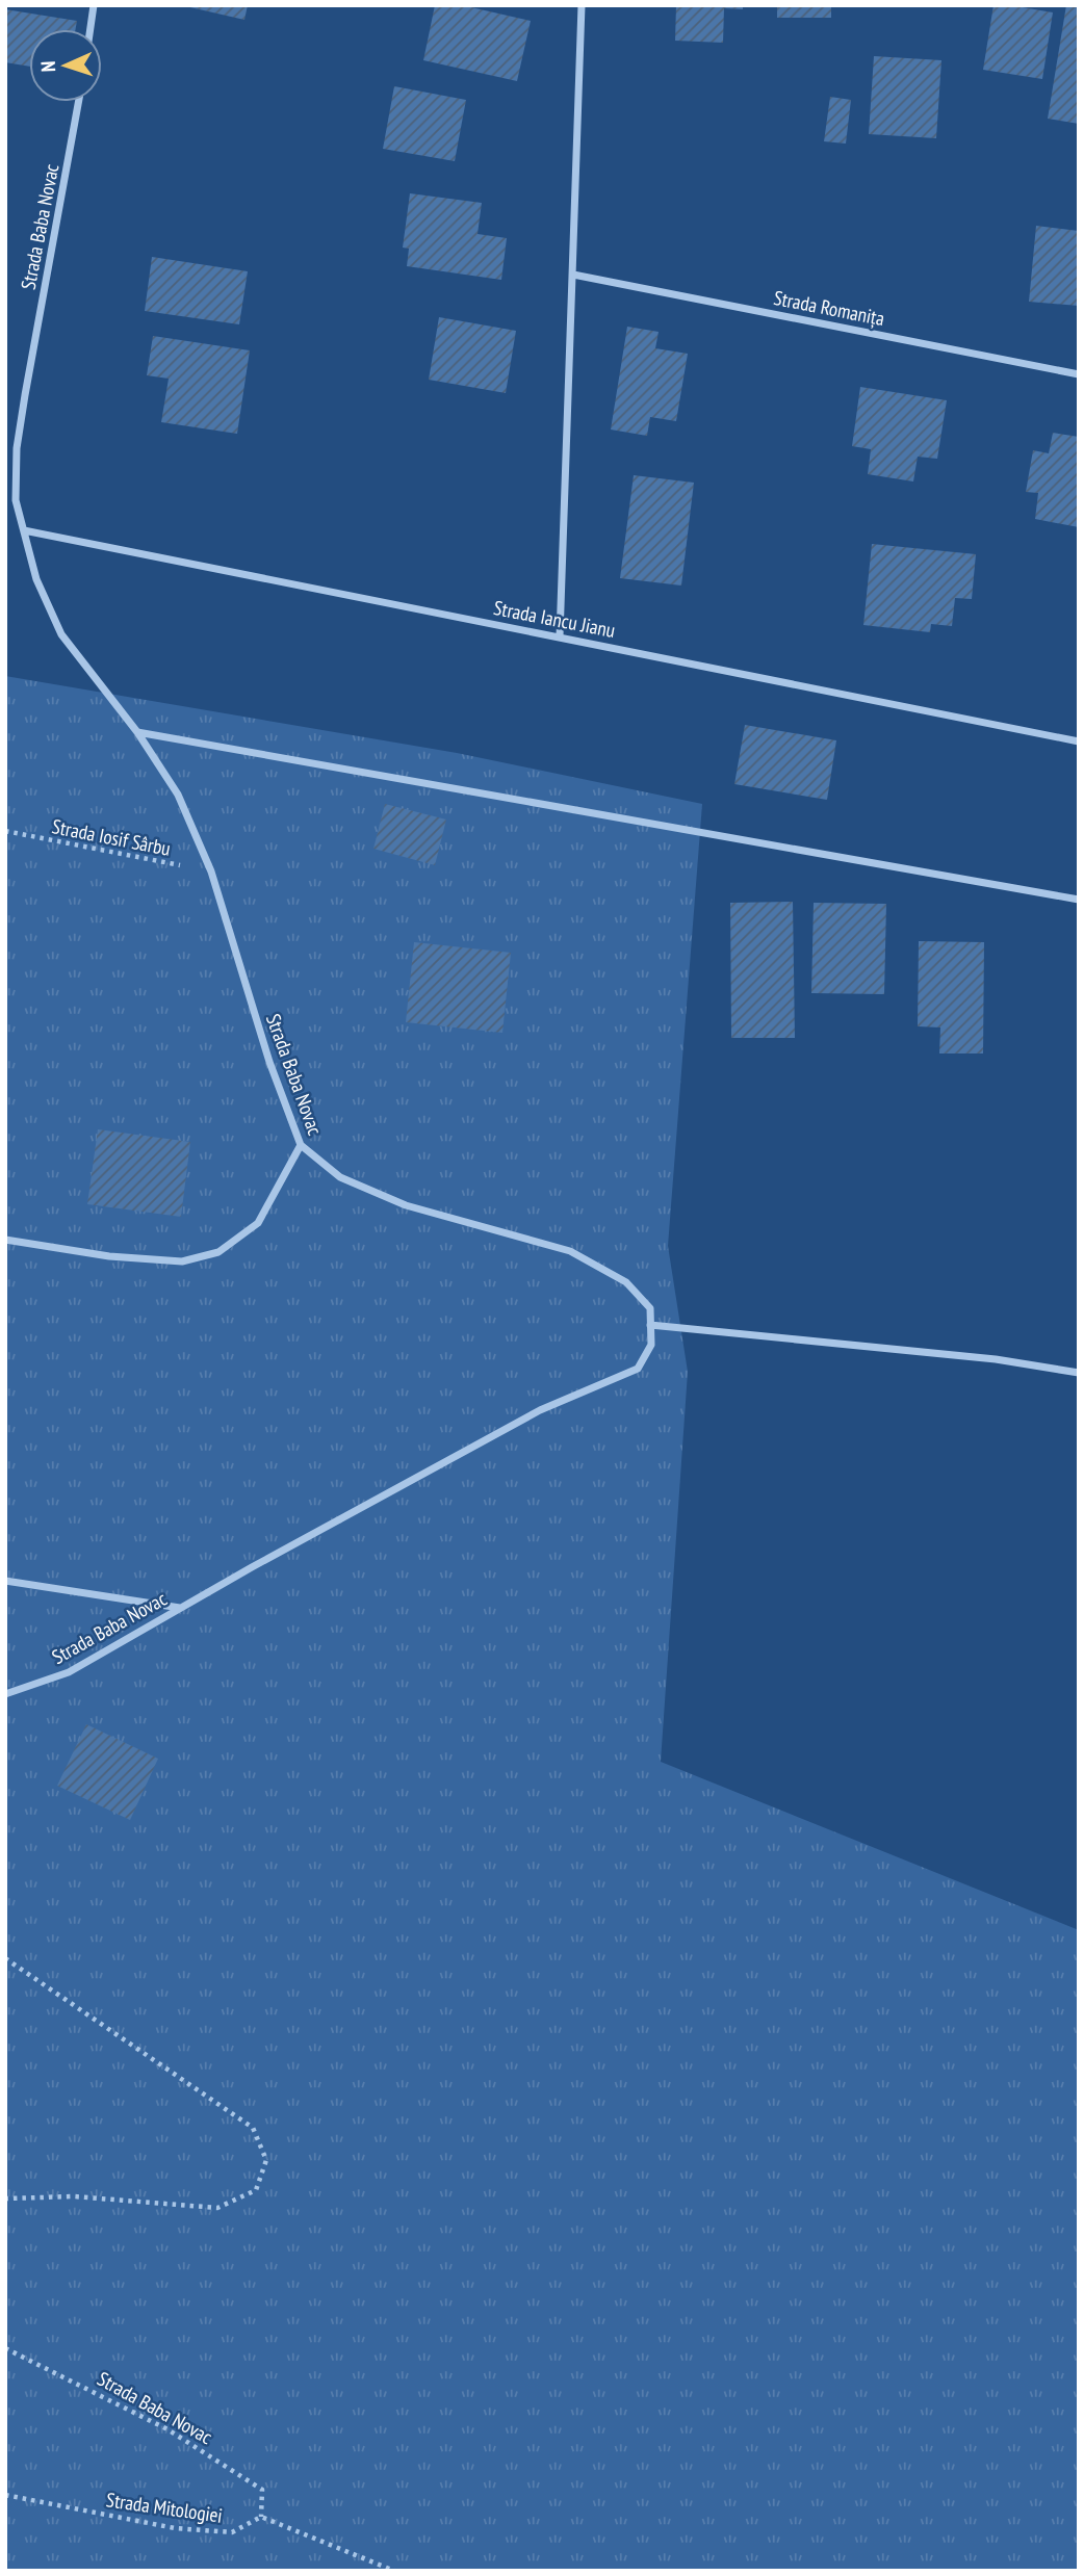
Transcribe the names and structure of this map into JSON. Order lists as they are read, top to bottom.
{
  "streets": {
    "street": ["Strada Baba Novac", "Strada Romanița", "Strada Iancu Jianu"],
    "path": ["Strada Iosif Sârbu", "Strada Mitologiei"]
  },
  "crossings": [
    ["Strada Baba Novac", "Strada Iancu Jianu"],
    ["Strada Baba Novac", "Strada Iosif Sârbu"],
    ["Strada Baba Novac", "Strada Mitologiei"]
  ],
  "north": "left"
}
